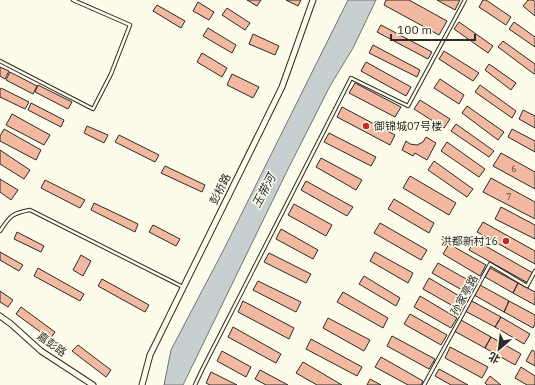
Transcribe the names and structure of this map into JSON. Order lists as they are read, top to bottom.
{
  "streets": {
    "street": ["彭桥路", "嘉彭路"],
    "lane": ["孙家亭路"]
  },
  "water": ["玉带河"],
  "places": ["御锦城07号楼", "洪都新村16"],
  "house_numbers": ["6", "7"],
  "scale_bar": "100 m",
  "north": "bottom left"
}
